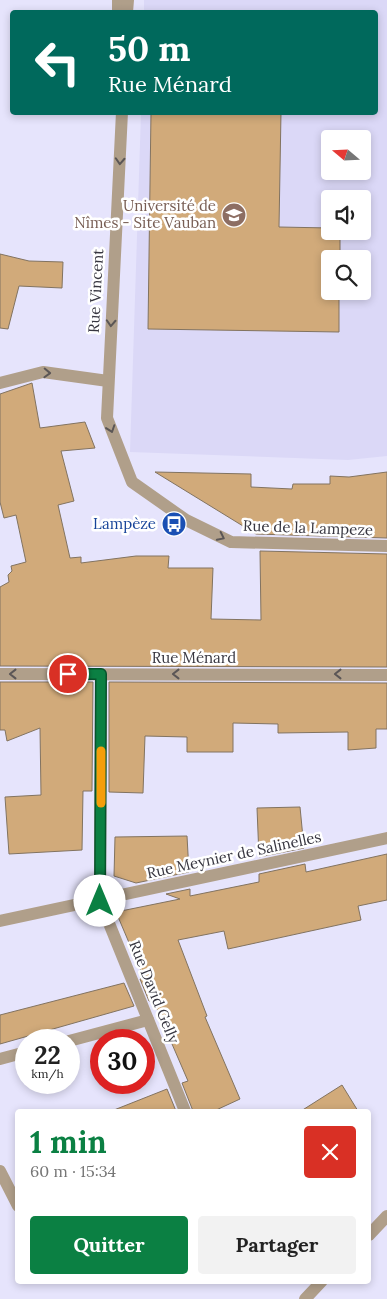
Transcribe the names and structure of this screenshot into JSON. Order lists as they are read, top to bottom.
{
  "streets": {
    "street": [
      "Rue Vincent",
      "Rue de la Lampeze",
      "Rue Ménard",
      "Rue Meynier de Salinelles",
      "Rue David Gelly"
    ]
  },
  "crossings": [
    ["Rue Vincent", "Rue de la Lampeze"],
    ["Rue Ménard", "Rue David Gelly"],
    ["Rue Meynier de Salinelles", "Rue David Gelly"]
  ],
  "one_way": ["Rue Vincent", "Rue de la Lampeze", "Rue Ménard"],
  "places": {
    "school or university": ["Université de Nîmes - Site Vauban"],
    "bus stop": ["Lampèze"]
  },
  "north": "left",
  "page": {
    "turn": ["50 m", "Rue Ménard"],
    "speed": "22 km/h",
    "limit": "30",
    "heading": ["1 min", "60 m · 15:34"],
    "buttons": ["Quitter", "Partager"]
  }
}
